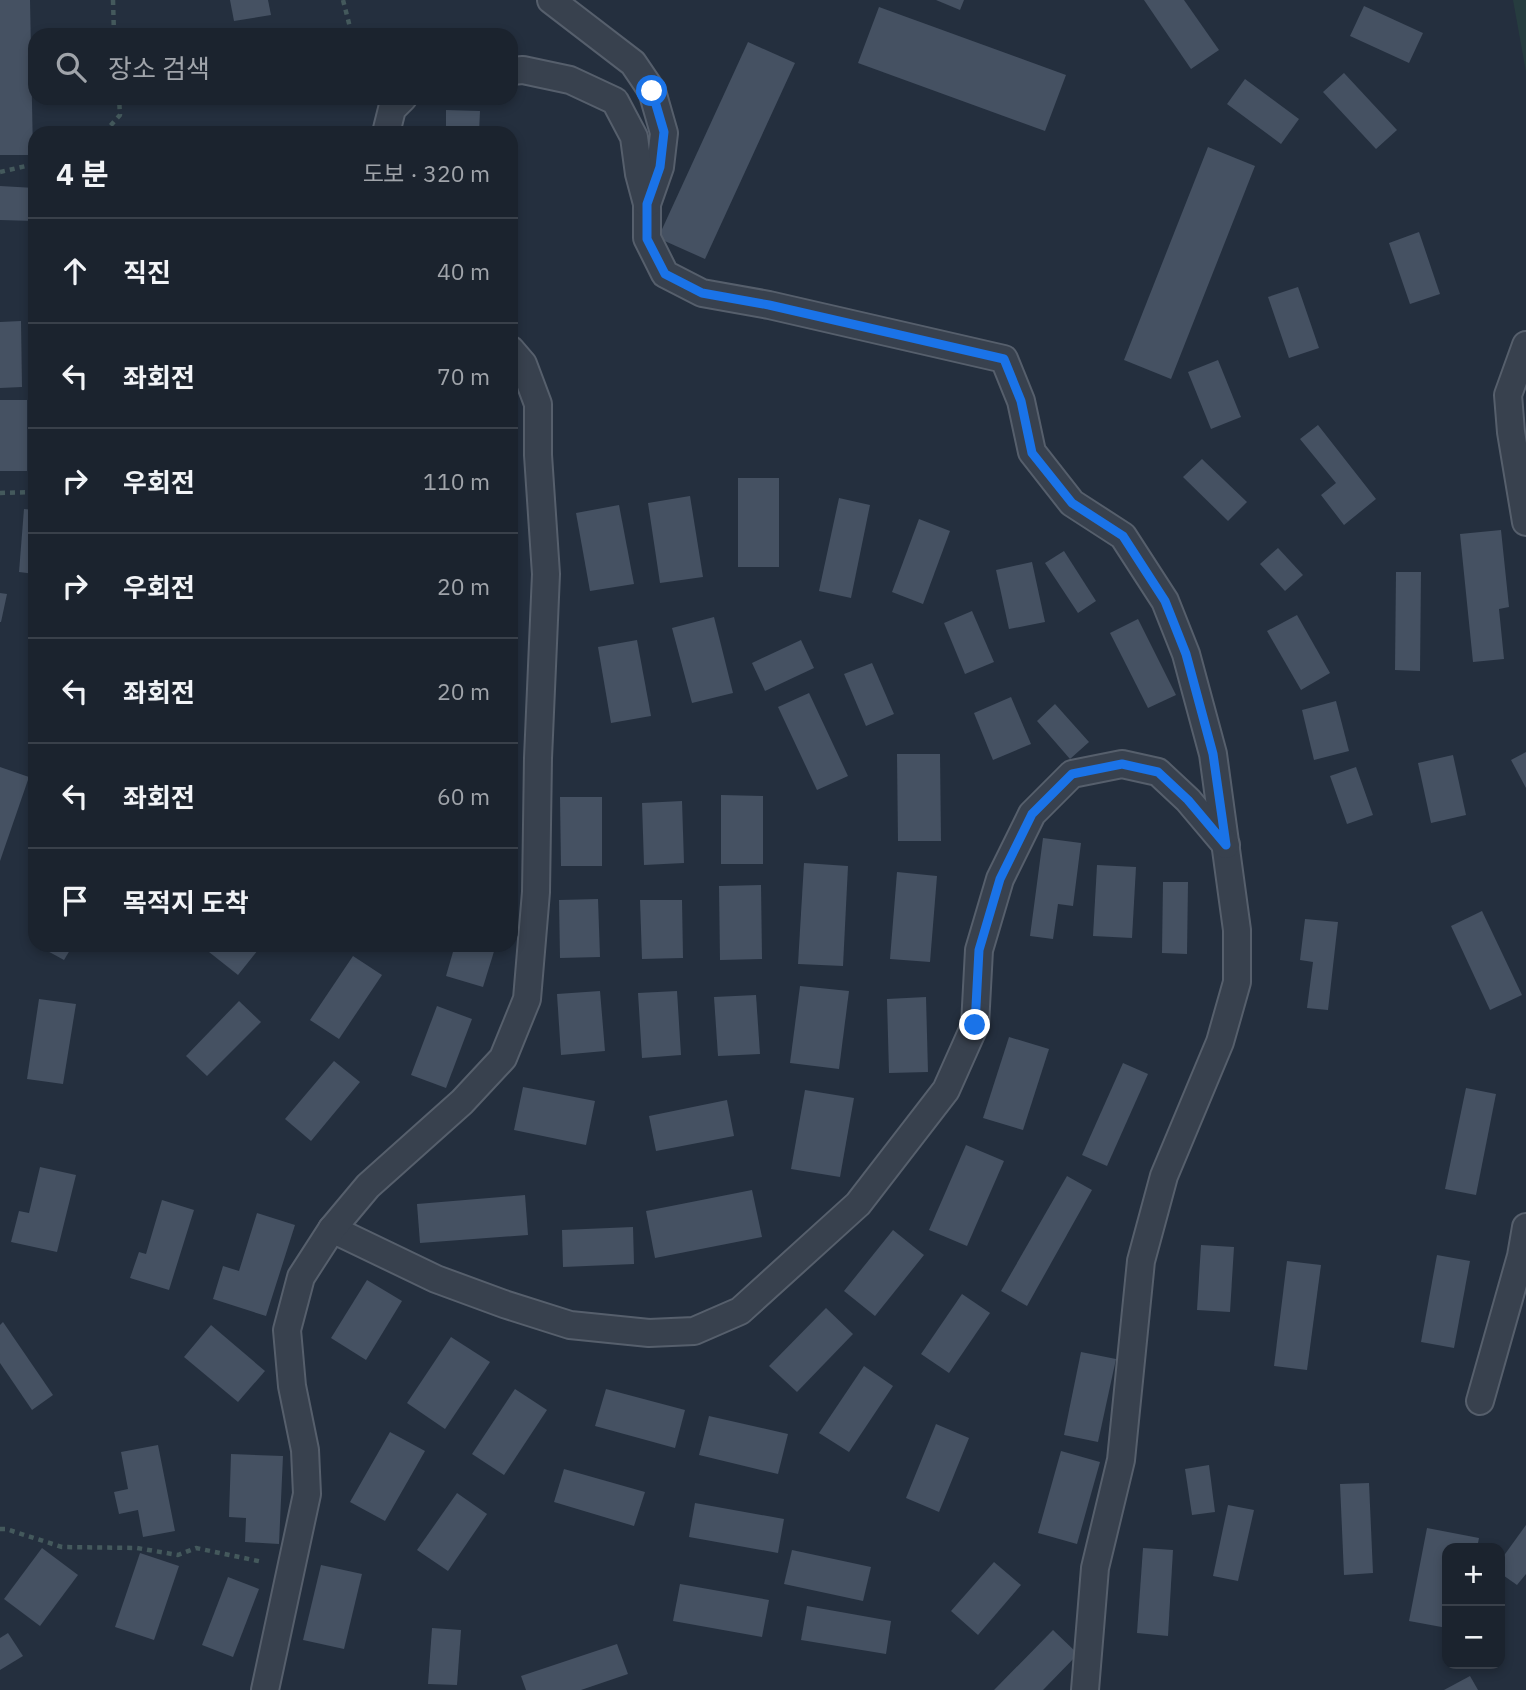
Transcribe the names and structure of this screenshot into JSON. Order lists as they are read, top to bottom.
{
  "page": {
    "search": "장소 검색",
    "heading": ["4 분", "도보 · 320 m"],
    "list": [
      ["직진", "40 m"],
      ["좌회전", "70 m"],
      ["우회전", "110 m"],
      ["우회전", "20 m"],
      ["좌회전", "20 m"],
      ["좌회전", "60 m"],
      "목적지 도착"
    ],
    "map_buttons": ["+", "−"]
  }
}
